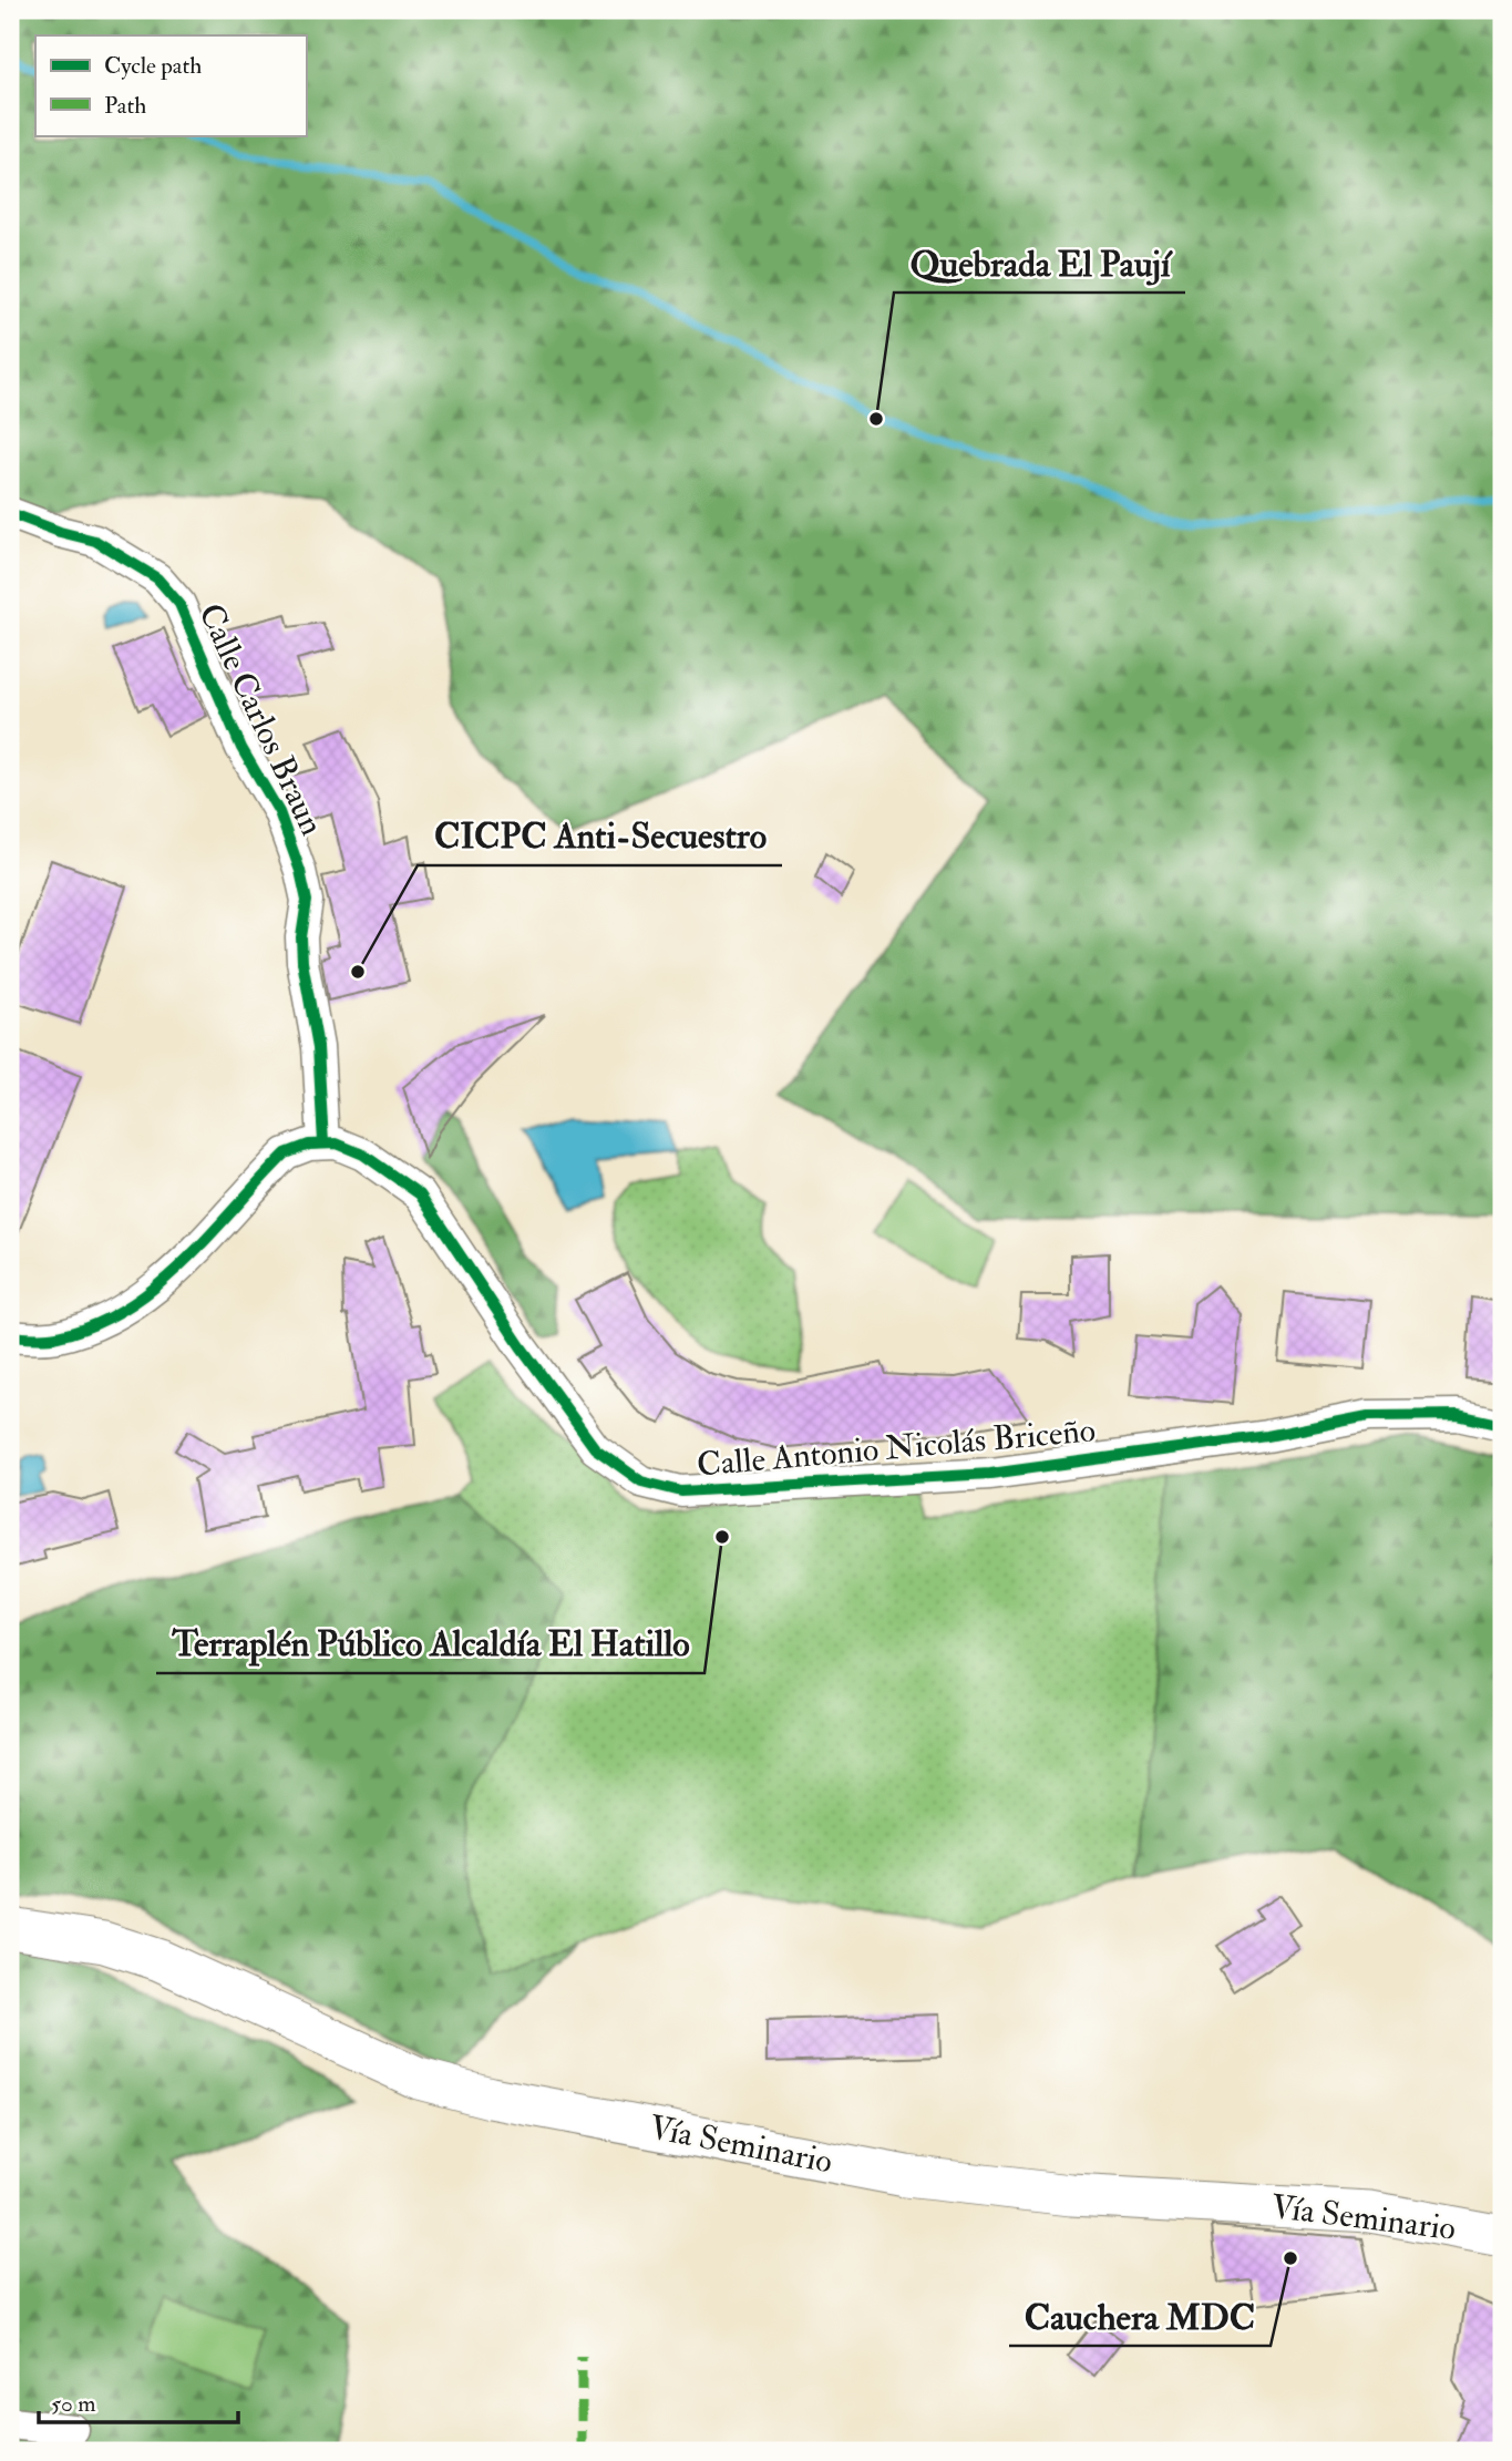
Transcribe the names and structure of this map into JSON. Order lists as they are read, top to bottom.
{
  "streets": {
    "main road": ["Vía Seminario"],
    "street": ["Calle Carlos Braun", "Calle Antonio Nicolás Briceño"]
  },
  "crossings": [
    ["Calle Carlos Braun", "Calle Antonio Nicolás Briceño"]
  ],
  "places": [
    "Quebrada El Paují",
    "CICPC Anti-Secuestro",
    "Terraplén Público Alcaldía El Hatillo",
    "Cauchera MDC"
  ],
  "legend": ["Cycle path", "Path"],
  "scale_bar": "50 m"
}
